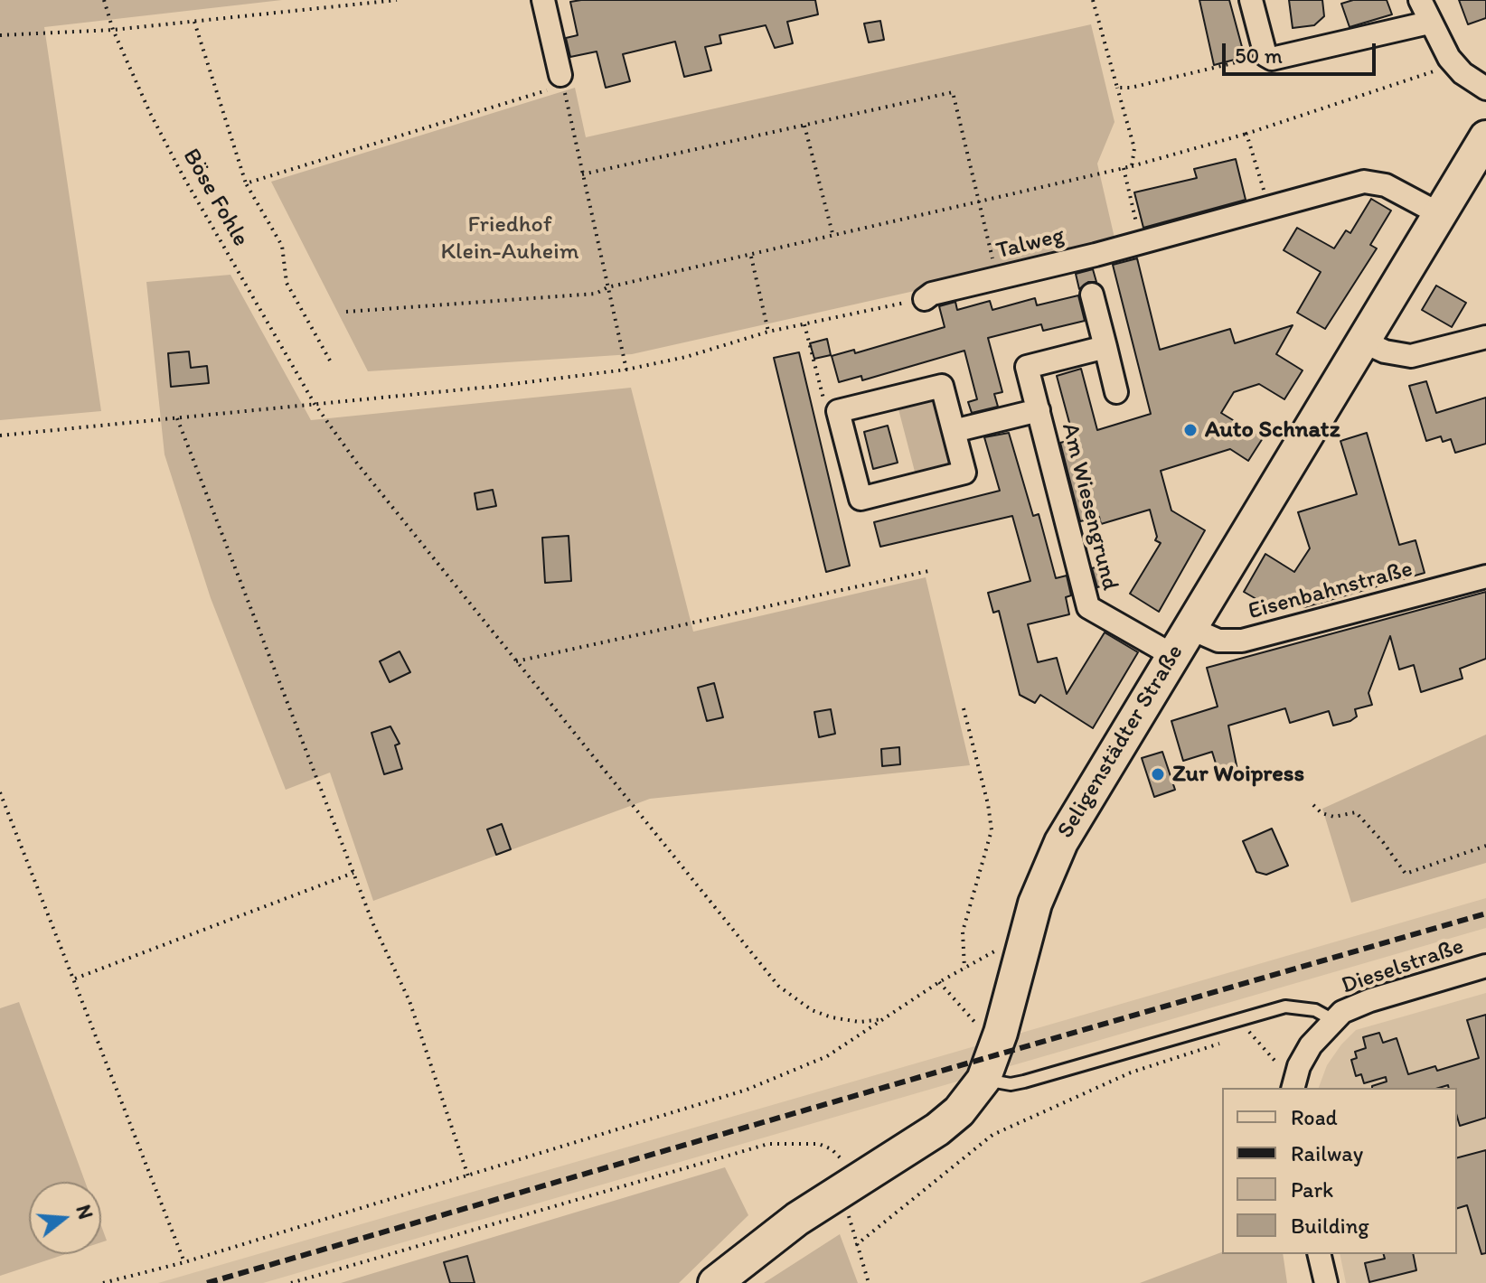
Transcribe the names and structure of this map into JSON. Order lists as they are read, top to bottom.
{
  "streets": {
    "main road": ["Seligenstädter Straße"],
    "street": [
      "Talweg",
      "Am Wiesengrund",
      "Eisenbahnstraße",
      "Dieselstraße"
    ],
    "path": ["Böse Fohle"]
  },
  "crossings": [
    ["Talweg", "Seligenstädter Straße"],
    ["Am Wiesengrund", "Seligenstädter Straße"],
    ["Eisenbahnstraße", "Seligenstädter Straße"]
  ],
  "parks": ["Friedhof Klein-Auheim"],
  "places": ["Auto Schnatz", "Zur Woipress"],
  "legend": [
    "Road",
    "Railway",
    "Park",
    "Building"
  ],
  "scale_bar": "50 m",
  "north": "right"
}
